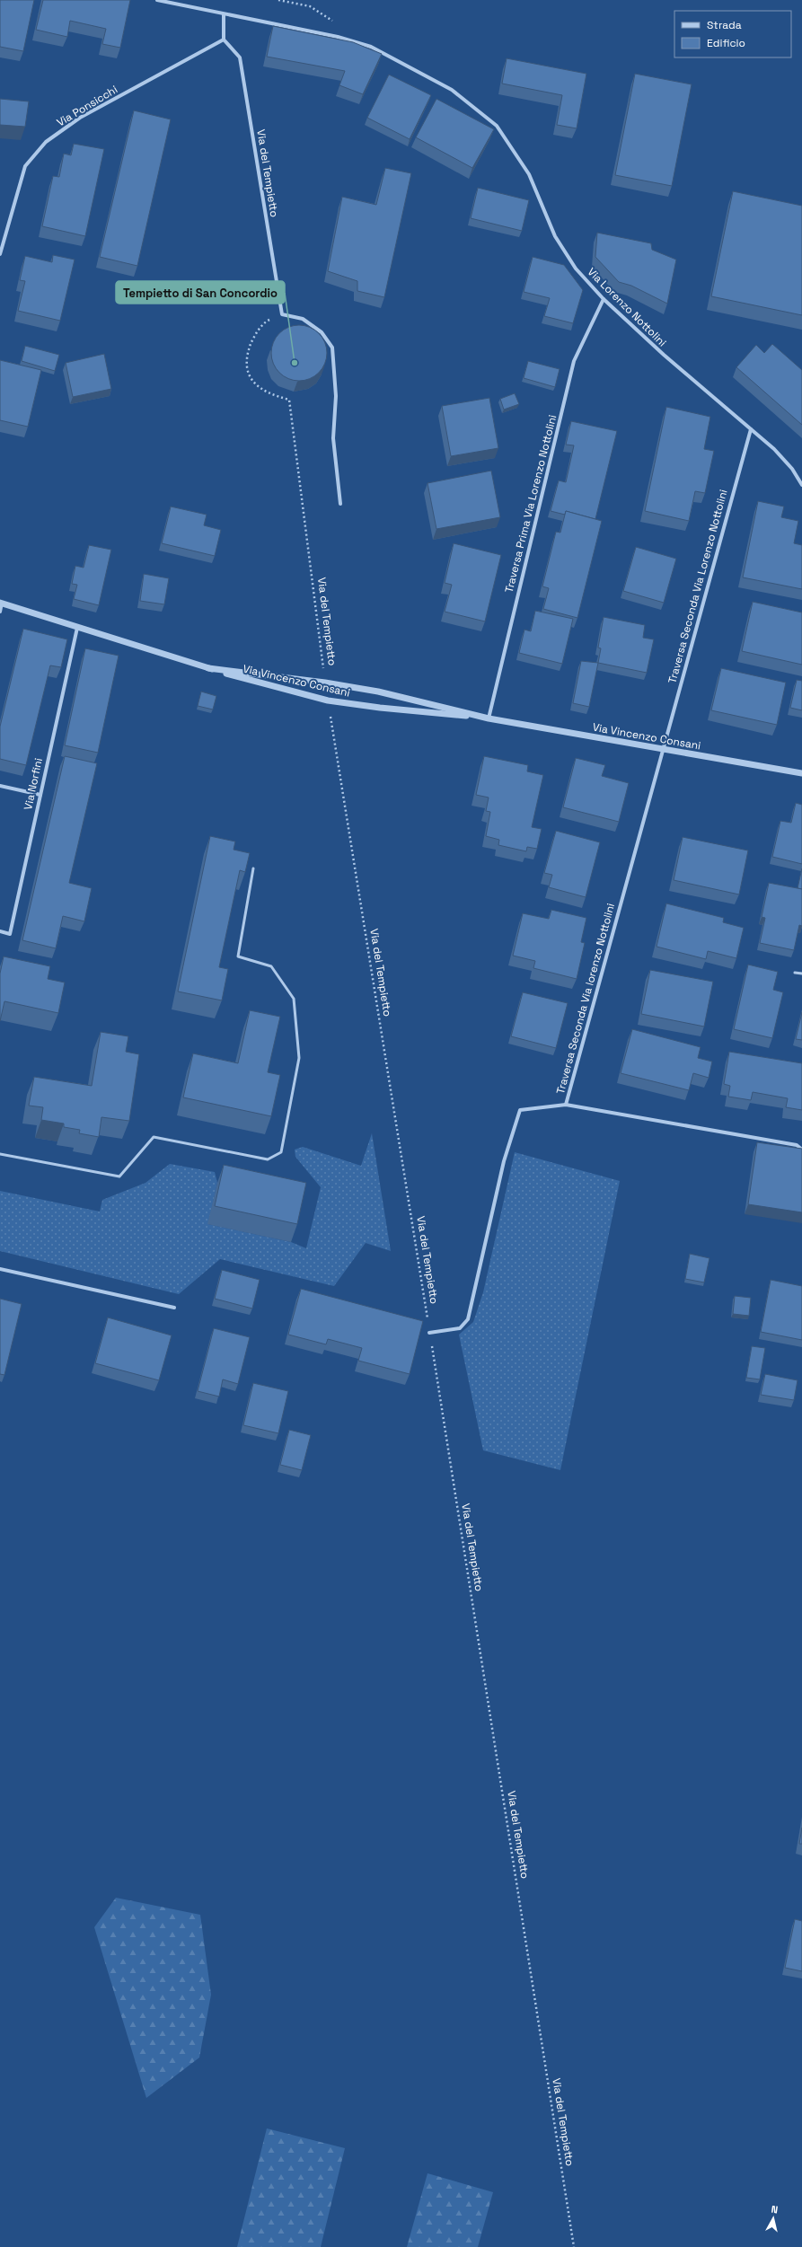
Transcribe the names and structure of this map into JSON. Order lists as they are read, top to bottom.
{
  "streets": {
    "street": [
      "Via Ponsicchi",
      "Via del Tempietto",
      "Via Lorenzo Nottolini",
      "Traversa Prima Via Lorenzo Nottolini",
      "Traversa Seconda Via Lorenzo Nottolini",
      "Via Vincenzo Consani",
      "Via Norfini",
      "Traversa Seconda Via lorenzo Nottolini"
    ]
  },
  "crossings": [
    ["Via Ponsicchi", "Via del Tempietto"],
    ["Via del Tempietto", "Via Vincenzo Consani"],
    ["Via del Tempietto", "Traversa Seconda Via lorenzo Nottolini"],
    ["Via Lorenzo Nottolini", "Traversa Prima Via Lorenzo Nottolini"],
    ["Via Lorenzo Nottolini", "Traversa Seconda Via Lorenzo Nottolini"],
    ["Traversa Prima Via Lorenzo Nottolini", "Via Vincenzo Consani"],
    ["Traversa Seconda Via Lorenzo Nottolini", "Via Vincenzo Consani"],
    ["Traversa Seconda Via Lorenzo Nottolini", "Traversa Seconda Via lorenzo Nottolini"],
    ["Via Vincenzo Consani", "Via Norfini"],
    ["Via Vincenzo Consani", "Traversa Seconda Via lorenzo Nottolini"]
  ],
  "places": ["Tempietto di San Concordio"],
  "legend": ["Strada", "Edificio"],
  "north": "top"
}
